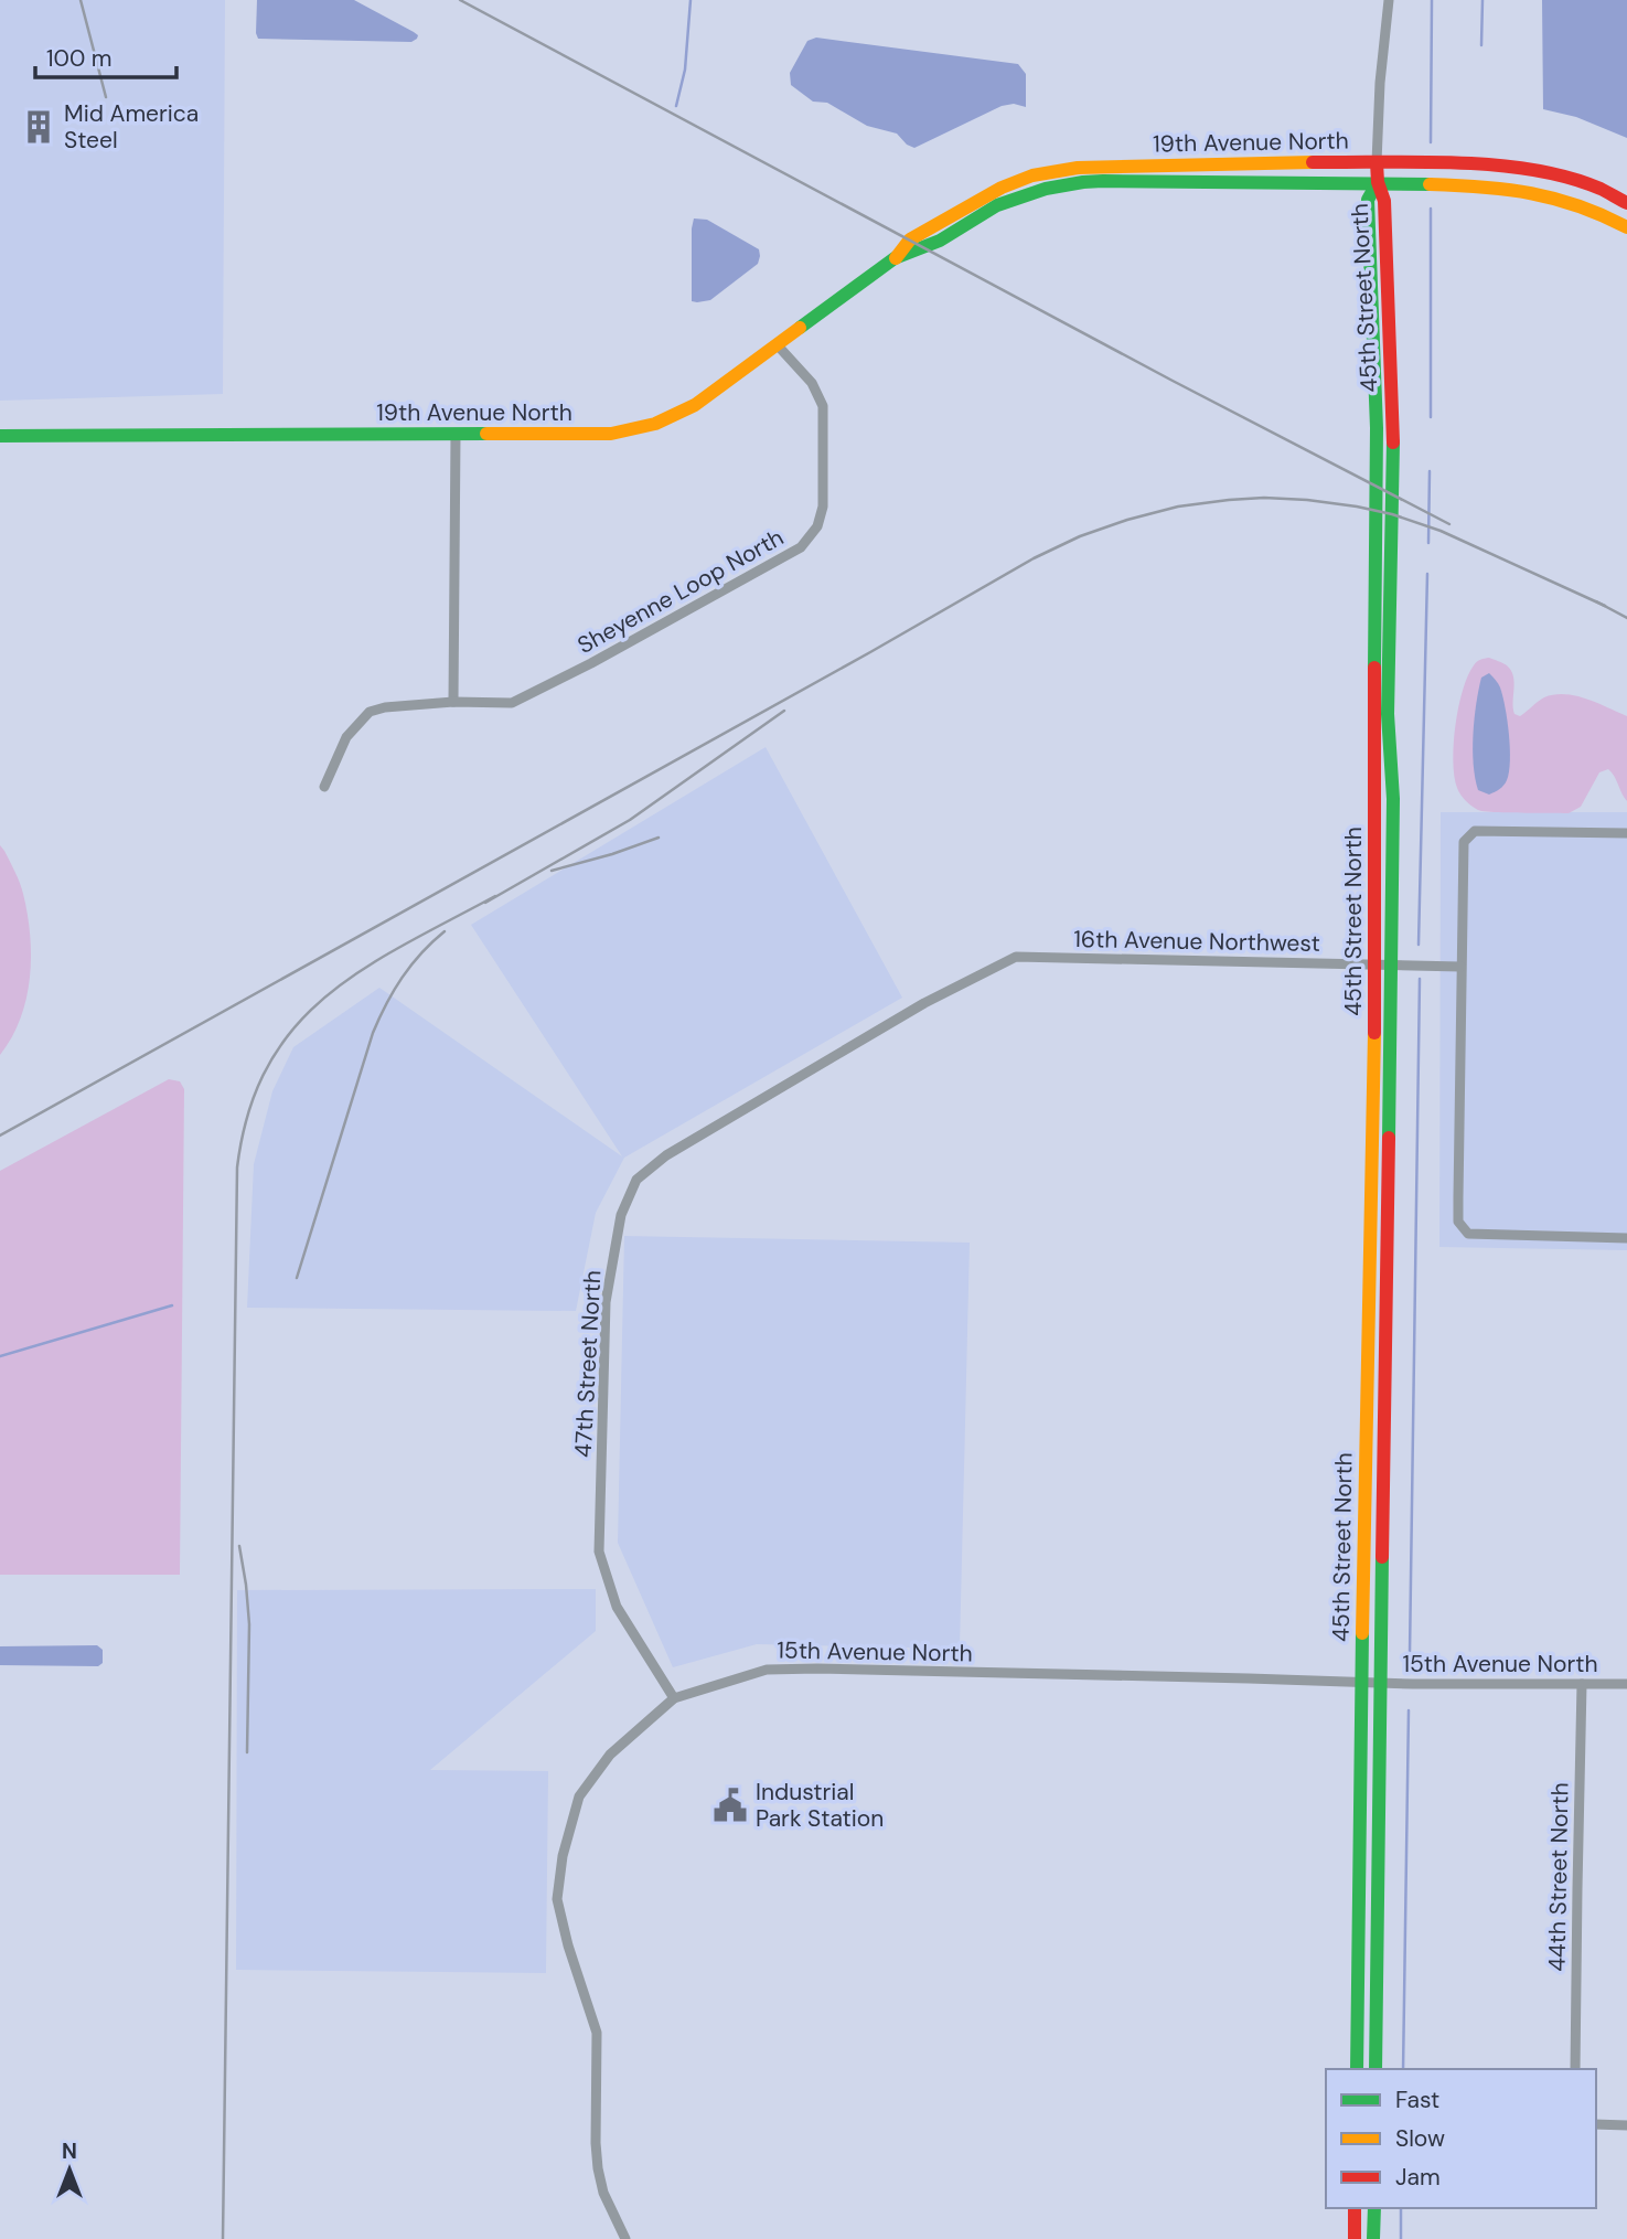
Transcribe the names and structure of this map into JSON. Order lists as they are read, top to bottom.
{
  "streets": {
    "main road": ["19th Avenue North", "45th Street North"],
    "street": [
      "Sheyenne Loop North",
      "16th Avenue Northwest",
      "47th Street North",
      "15th Avenue North",
      "44th Street North"
    ]
  },
  "crossings": [
    ["19th Avenue North", "45th Street North"],
    ["19th Avenue North", "Sheyenne Loop North"],
    ["45th Street North", "16th Avenue Northwest"],
    ["45th Street North", "15th Avenue North"],
    ["16th Avenue Northwest", "47th Street North"],
    ["47th Street North", "15th Avenue North"],
    ["15th Avenue North", "44th Street North"]
  ],
  "places": {
    "building": ["Mid America Steel"],
    "public building": ["Industrial Park Station"]
  },
  "legend": ["Fast", "Slow", "Jam"],
  "scale_bar": "100 m",
  "north": "top"
}
